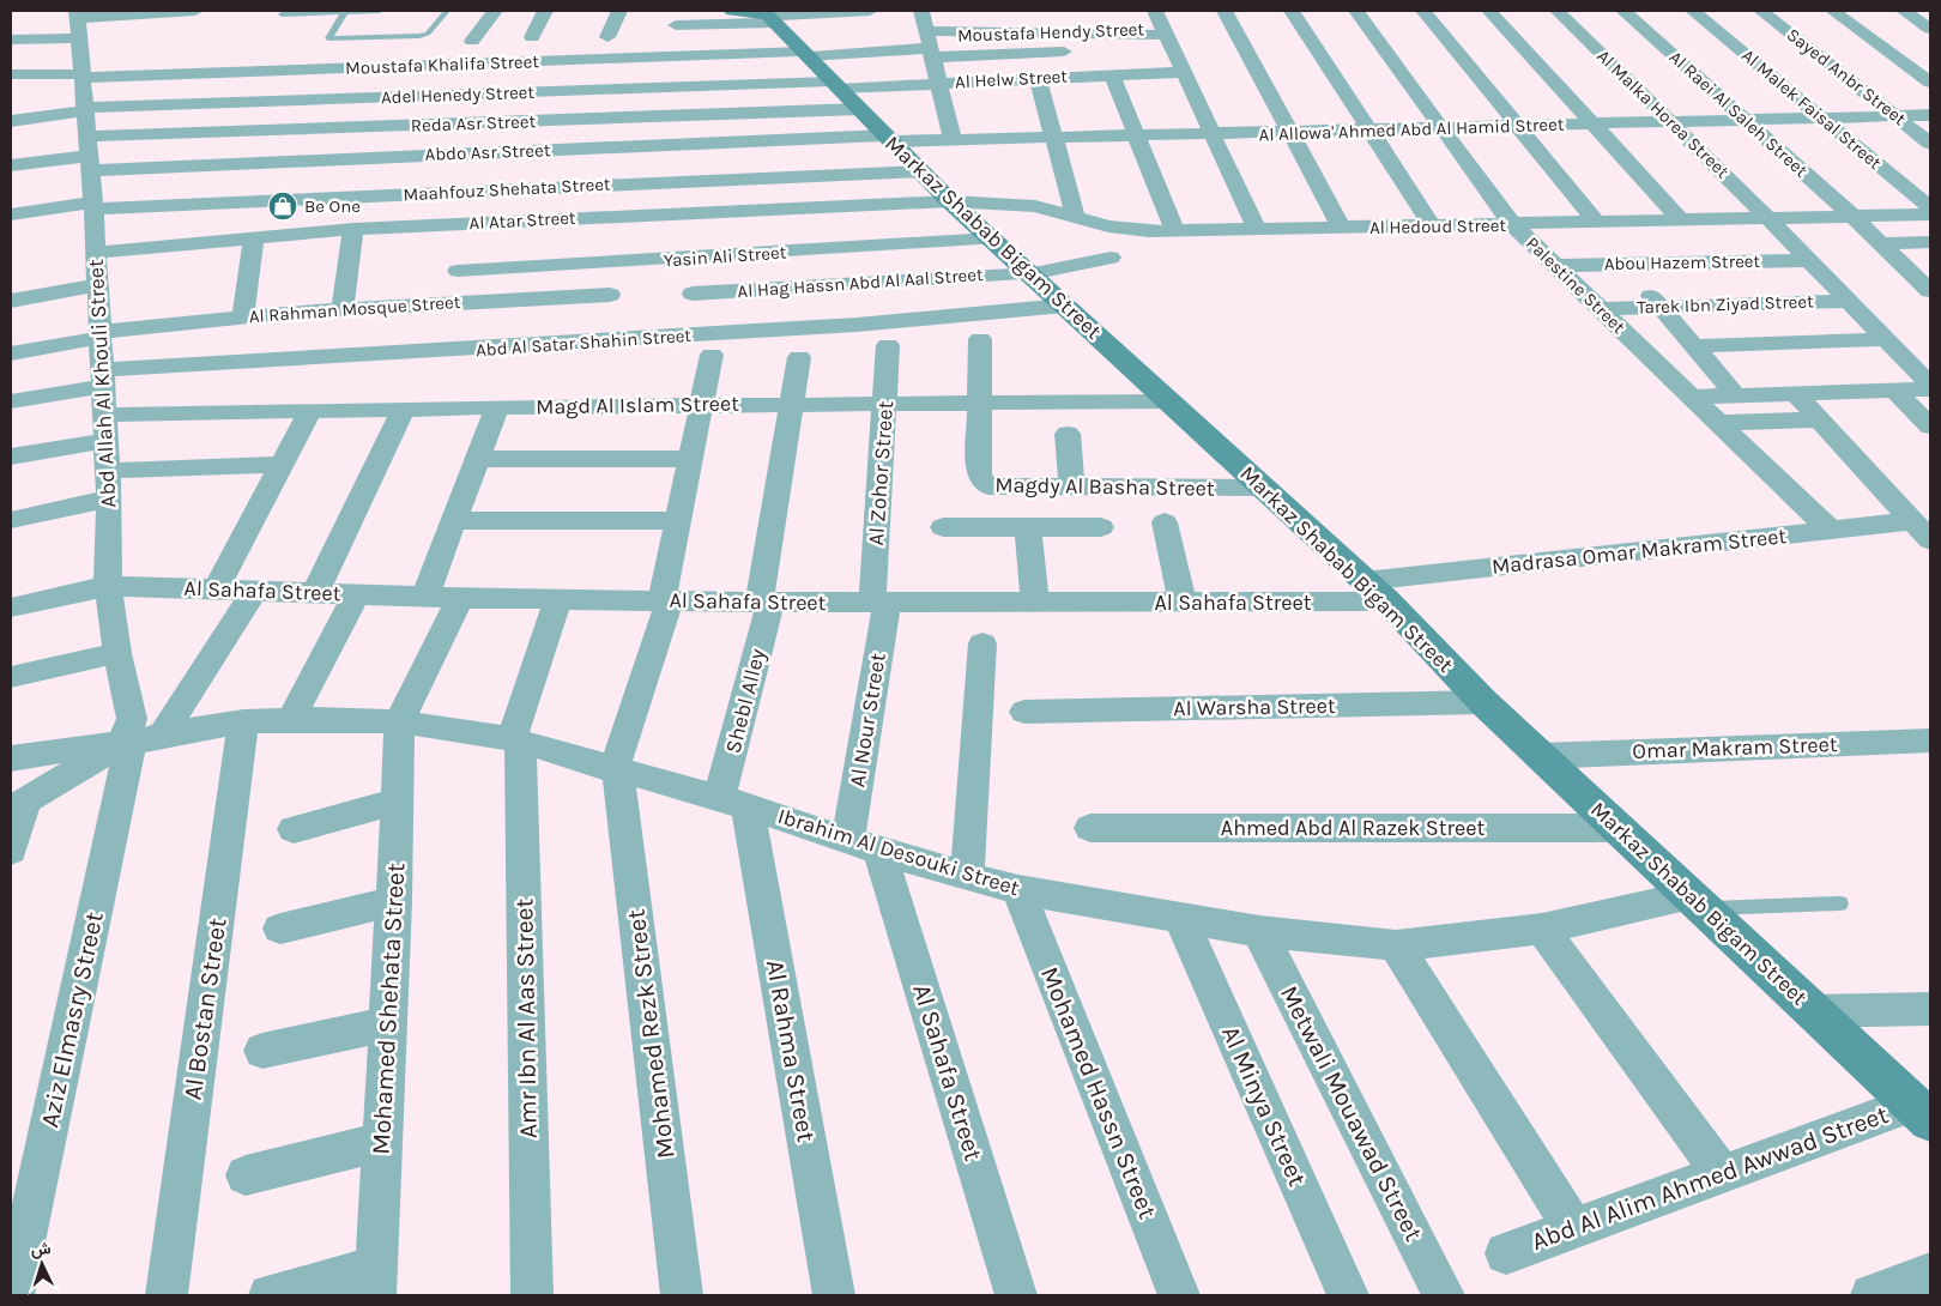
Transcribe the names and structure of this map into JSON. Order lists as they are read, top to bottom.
{
  "streets": {
    "main road": ["Markaz Shabab Bigam Street"],
    "street": [
      "Moustafa Hendy Street",
      "Moustafa Khalifa Street",
      "Sayed Anbr Street",
      "Al Helw Street",
      "Adel Henedy Street",
      "Al Malek Faisal Street",
      "Al Malka Horea Street",
      "Al Raei Al Saleh Street",
      "Reda Asr Street",
      "Al Allowa' Ahmed Abd Al Hamid Street",
      "Abdo Asr Street",
      "Maahfouz Shehata Street",
      "Al Atar Street",
      "Al Hedoud Street",
      "Yasin Ali Street",
      "Abou Hazem Street",
      "Al Hag Hassn Abd Al Aal Street",
      "Palestine Street",
      "Tarek Ibn Ziyad Street",
      "Al Rahman Mosque Street",
      "Abd Al Satar Shahin Street",
      "Abd Allah Al Khouli Street",
      "Magd Al Islam Street",
      "Al Zohor Street",
      "Magdy Al Basha Street",
      "Madrasa Omar Makram Street",
      "Al Sahafa Street",
      "Shebl Alley",
      "Al Warsha Street",
      "Al Nour Street",
      "Omar Makram Street",
      "Ahmed Abd Al Razek Street",
      "Ibrahim Al Desouki Street",
      "Al Bostan Street",
      "Mohamed Shehata Street",
      "Amr Ibn Al Aas Street",
      "Aziz Elmasry Street",
      "Mohamed Rezk Street",
      "Al Rahma Street",
      "Mohamed Hassn Street",
      "Al Minya Street",
      "Metwali Mouawad Street",
      "Abd Al Alim Ahmed Awwad Street"
    ]
  },
  "crossings": [
    ["Moustafa Hendy Street", "Moustafa Khalifa Street"],
    ["Moustafa Khalifa Street", "Markaz Shabab Bigam Street"],
    ["Moustafa Khalifa Street", "Abd Allah Al Khouli Street"],
    ["Sayed Anbr Street", "Al Allowa' Ahmed Abd Al Hamid Street"],
    ["Al Helw Street", "Adel Henedy Street"],
    ["Al Helw Street", "Reda Asr Street"],
    ["Al Helw Street", "Markaz Shabab Bigam Street"],
    ["Adel Henedy Street", "Reda Asr Street"],
    ["Adel Henedy Street", "Markaz Shabab Bigam Street"],
    ["Adel Henedy Street", "Abd Allah Al Khouli Street"],
    ["Al Malek Faisal Street", "Al Allowa' Ahmed Abd Al Hamid Street"],
    ["Al Malka Horea Street", "Al Allowa' Ahmed Abd Al Hamid Street"],
    ["Al Malka Horea Street", "Al Hedoud Street"],
    ["Al Raei Al Saleh Street", "Al Allowa' Ahmed Abd Al Hamid Street"],
    ["Al Raei Al Saleh Street", "Al Hedoud Street"],
    ["Reda Asr Street", "Abdo Asr Street"],
    ["Reda Asr Street", "Markaz Shabab Bigam Street"],
    ["Reda Asr Street", "Abd Allah Al Khouli Street"],
    ["Al Allowa' Ahmed Abd Al Hamid Street", "Abdo Asr Street"],
    ["Al Allowa' Ahmed Abd Al Hamid Street", "Markaz Shabab Bigam Street"],
    ["Al Allowa' Ahmed Abd Al Hamid Street", "Palestine Street"],
    ["Abdo Asr Street", "Markaz Shabab Bigam Street"],
    ["Abdo Asr Street", "Abd Allah Al Khouli Street"],
    ["Maahfouz Shehata Street", "Markaz Shabab Bigam Street"],
    ["Maahfouz Shehata Street", "Abd Allah Al Khouli Street"],
    ["Al Atar Street", "Al Hedoud Street"],
    ["Al Atar Street", "Markaz Shabab Bigam Street"],
    ["Al Atar Street", "Abd Allah Al Khouli Street"],
    ["Al Hedoud Street", "Markaz Shabab Bigam Street"],
    ["Al Hedoud Street", "Palestine Street"],
    ["Markaz Shabab Bigam Street", "Yasin Ali Street"],
    ["Markaz Shabab Bigam Street", "Al Hag Hassn Abd Al Aal Street"],
    ["Markaz Shabab Bigam Street", "Abd Al Satar Shahin Street"],
    ["Markaz Shabab Bigam Street", "Magd Al Islam Street"],
    ["Markaz Shabab Bigam Street", "Magdy Al Basha Street"],
    ["Markaz Shabab Bigam Street", "Madrasa Omar Makram Street"],
    ["Markaz Shabab Bigam Street", "Al Sahafa Street"],
    ["Markaz Shabab Bigam Street", "Al Warsha Street"],
    ["Markaz Shabab Bigam Street", "Omar Makram Street"],
    ["Markaz Shabab Bigam Street", "Ahmed Abd Al Razek Street"],
    ["Markaz Shabab Bigam Street", "Ibrahim Al Desouki Street"],
    ["Markaz Shabab Bigam Street", "Abd Al Alim Ahmed Awwad Street"],
    ["Yasin Ali Street", "Al Rahman Mosque Street"],
    ["Abou Hazem Street", "Palestine Street"],
    ["Palestine Street", "Tarek Ibn Ziyad Street"],
    ["Palestine Street", "Madrasa Omar Makram Street"],
    ["Al Rahman Mosque Street", "Abd Allah Al Khouli Street"],
    ["Abd Al Satar Shahin Street", "Abd Allah Al Khouli Street"],
    ["Abd Allah Al Khouli Street", "Magd Al Islam Street"],
    ["Abd Allah Al Khouli Street", "Al Sahafa Street"],
    ["Abd Allah Al Khouli Street", "Ibrahim Al Desouki Street"],
    ["Abd Allah Al Khouli Street", "Aziz Elmasry Street"],
    ["Magd Al Islam Street", "Al Zohor Street"],
    ["Magd Al Islam Street", "Magdy Al Basha Street"],
    ["Magd Al Islam Street", "Shebl Alley"],
    ["Al Zohor Street", "Al Sahafa Street"],
    ["Al Zohor Street", "Al Nour Street"],
    ["Al Sahafa Street", "Shebl Alley"],
    ["Al Sahafa Street", "Al Nour Street"],
    ["Al Sahafa Street", "Ibrahim Al Desouki Street"],
    ["Al Sahafa Street", "Amr Ibn Al Aas Street"],
    ["Shebl Alley", "Ibrahim Al Desouki Street"],
    ["Shebl Alley", "Al Rahma Street"],
    ["Al Nour Street", "Ibrahim Al Desouki Street"],
    ["Ibrahim Al Desouki Street", "Al Bostan Street"],
    ["Ibrahim Al Desouki Street", "Mohamed Shehata Street"],
    ["Ibrahim Al Desouki Street", "Amr Ibn Al Aas Street"],
    ["Ibrahim Al Desouki Street", "Aziz Elmasry Street"],
    ["Ibrahim Al Desouki Street", "Mohamed Rezk Street"],
    ["Ibrahim Al Desouki Street", "Al Rahma Street"],
    ["Ibrahim Al Desouki Street", "Mohamed Hassn Street"],
    ["Ibrahim Al Desouki Street", "Al Minya Street"],
    ["Ibrahim Al Desouki Street", "Metwali Mouawad Street"]
  ],
  "places": {
    "shop": ["Be One"]
  },
  "north": "top"
}
